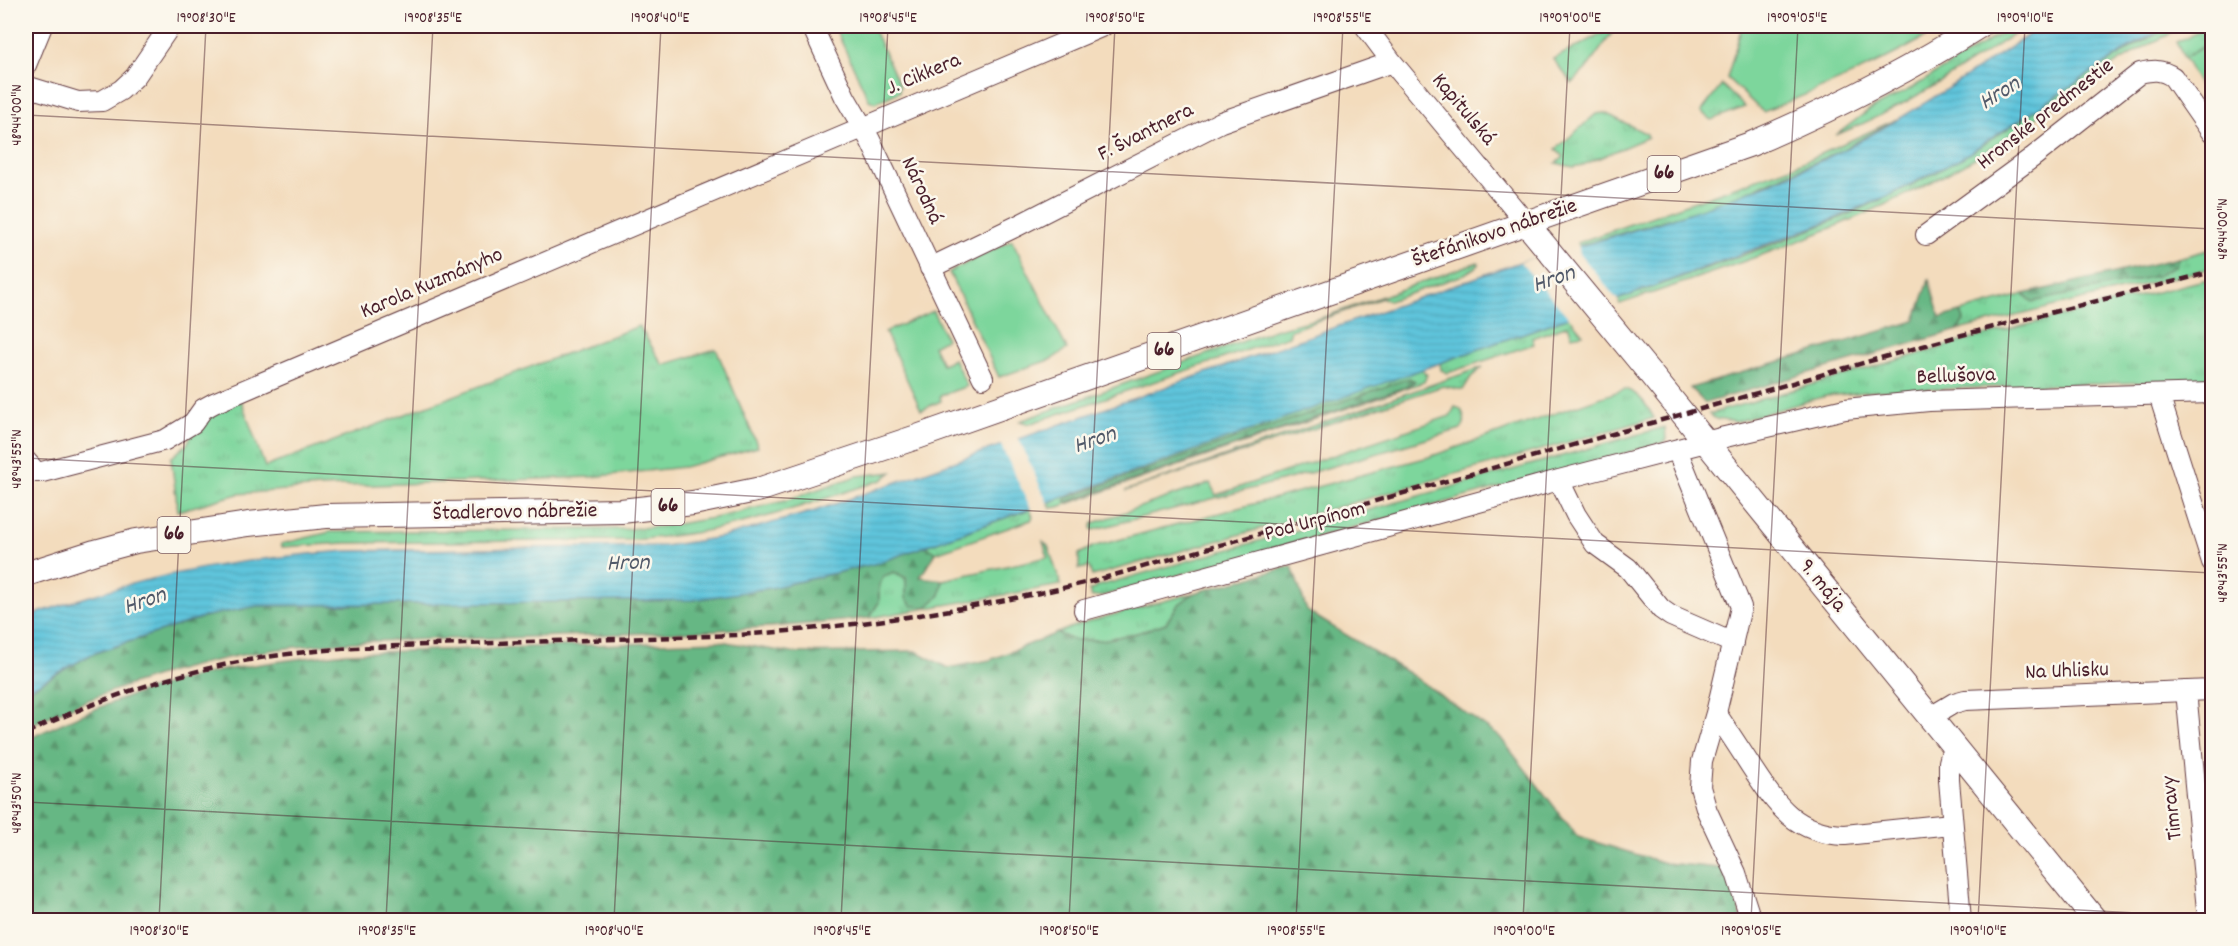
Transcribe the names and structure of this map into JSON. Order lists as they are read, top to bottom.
{
  "streets": {
    "main road": [
      "66",
      "Štefánikovo nábrežie",
      "Štadlerovo nábrežie",
      "9. mája"
    ],
    "street": [
      "J. Cikkera",
      "Kapitulská",
      "Hronské predmestie",
      "F. Švantnera",
      "Národná",
      "Karola Kuzmányho",
      "Bellušova",
      "Pod Urpínom",
      "Na Uhlisku",
      "Timravy"
    ]
  },
  "crossings": [
    ["J. Cikkera", "Národná"],
    ["J. Cikkera", "Karola Kuzmányho"],
    ["Kapitulská", "F. Švantnera"],
    ["Kapitulská", "Štefánikovo nábrežie"],
    ["Kapitulská", "9. mája"],
    ["F. Švantnera", "Národná"],
    ["Národná", "Karola Kuzmányho"],
    ["Štefánikovo nábrežie", "Štadlerovo nábrežie"],
    ["Štefánikovo nábrežie", "9. mája"],
    ["Bellušova", "Pod Urpínom"],
    ["Bellušova", "9. mája"],
    ["Pod Urpínom", "9. mája"],
    ["9. mája", "Na Uhlisku"],
    ["Na Uhlisku", "Timravy"]
  ],
  "water": ["Hron"],
  "coordinates": [
    "19°08'30\"E",
    "19°08'35\"E",
    "19°08'40\"E",
    "19°08'45\"E",
    "19°08'50\"E",
    "19°08'55\"E",
    "19°09'00\"E",
    "19°09'05\"E",
    "19°09'10\"E",
    "48°44'00\"N",
    "48°43'55\"N",
    "48°43'50\"N"
  ]
}
